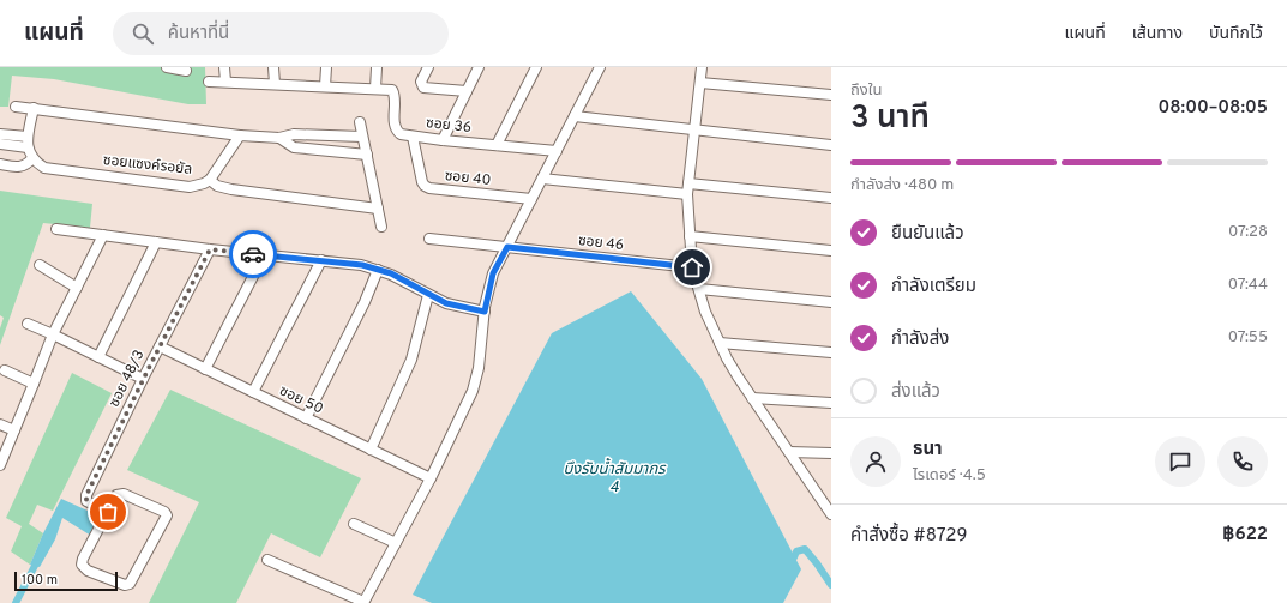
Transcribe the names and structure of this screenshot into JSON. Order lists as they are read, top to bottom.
{
  "streets": {
    "street": [
      "ซอย 36",
      "ซอยแซงค์รอยัล",
      "ซอย 40",
      "ซอย 46",
      "ซอย 48/3",
      "ซอย 50"
    ]
  },
  "crossings": [
    ["ซอย 36", "ซอย 40"],
    ["ซอย 48/3", "ซอย 50"]
  ],
  "water": ["บึงรับน้ำสัมมากร 4"],
  "scale_bar": "100 m",
  "page": {
    "header": "แผนที่",
    "search": "ค้นหาที่นี่",
    "nav": ["แผนที่", "เส้นทาง", "บันทึกไว้"],
    "heading": ["3 นาที", "ถึงใน", "08:00–08:05"],
    "panel": [
      "ธนา",
      "ไรเดอร์ · 4.5",
      "คำสั่งซื้อ #8729",
      "฿622"
    ],
    "bar": "กำลังส่ง · 480 m",
    "list": [
      ["ยืนยันแล้ว", "07:28"],
      ["กำลังเตรียม", "07:44"],
      ["กำลังส่ง", "07:55"],
      "ส่งแล้ว"
    ],
    "scale": "100 m"
  }
}
